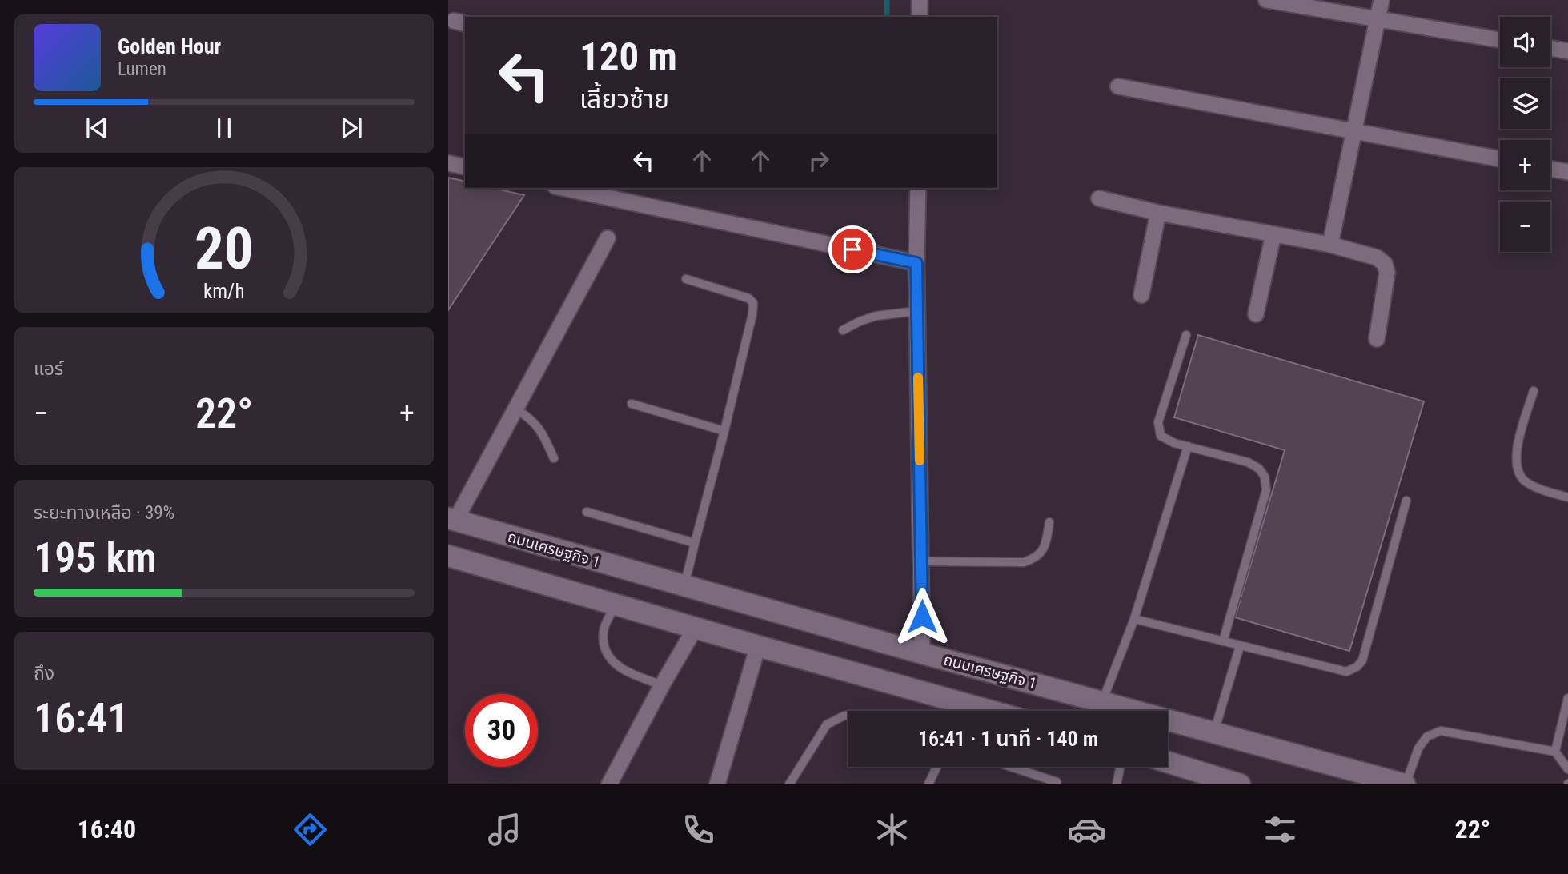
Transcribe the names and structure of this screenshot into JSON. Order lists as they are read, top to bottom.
{
  "streets": {
    "main road": ["ถนนเศรษฐกิจ 1"]
  },
  "page": {
    "map_buttons": ["+", "−"],
    "turn": ["120 m", "เลี้ยวซ้าย"],
    "song": ["Golden Hour", "Lumen"],
    "tile": [
      "แอร์",
      ["ระยะทางเหลือ · 39%", "195 km"],
      ["ถึง", "16:41"]
    ],
    "heat": ["−", "22°", "+"],
    "limit": "30",
    "trip": "16:41 · 1 นาที · 140 m",
    "tabs": ["16:40", "22°"],
    "gauge": ["20", "km/h"]
  }
}
